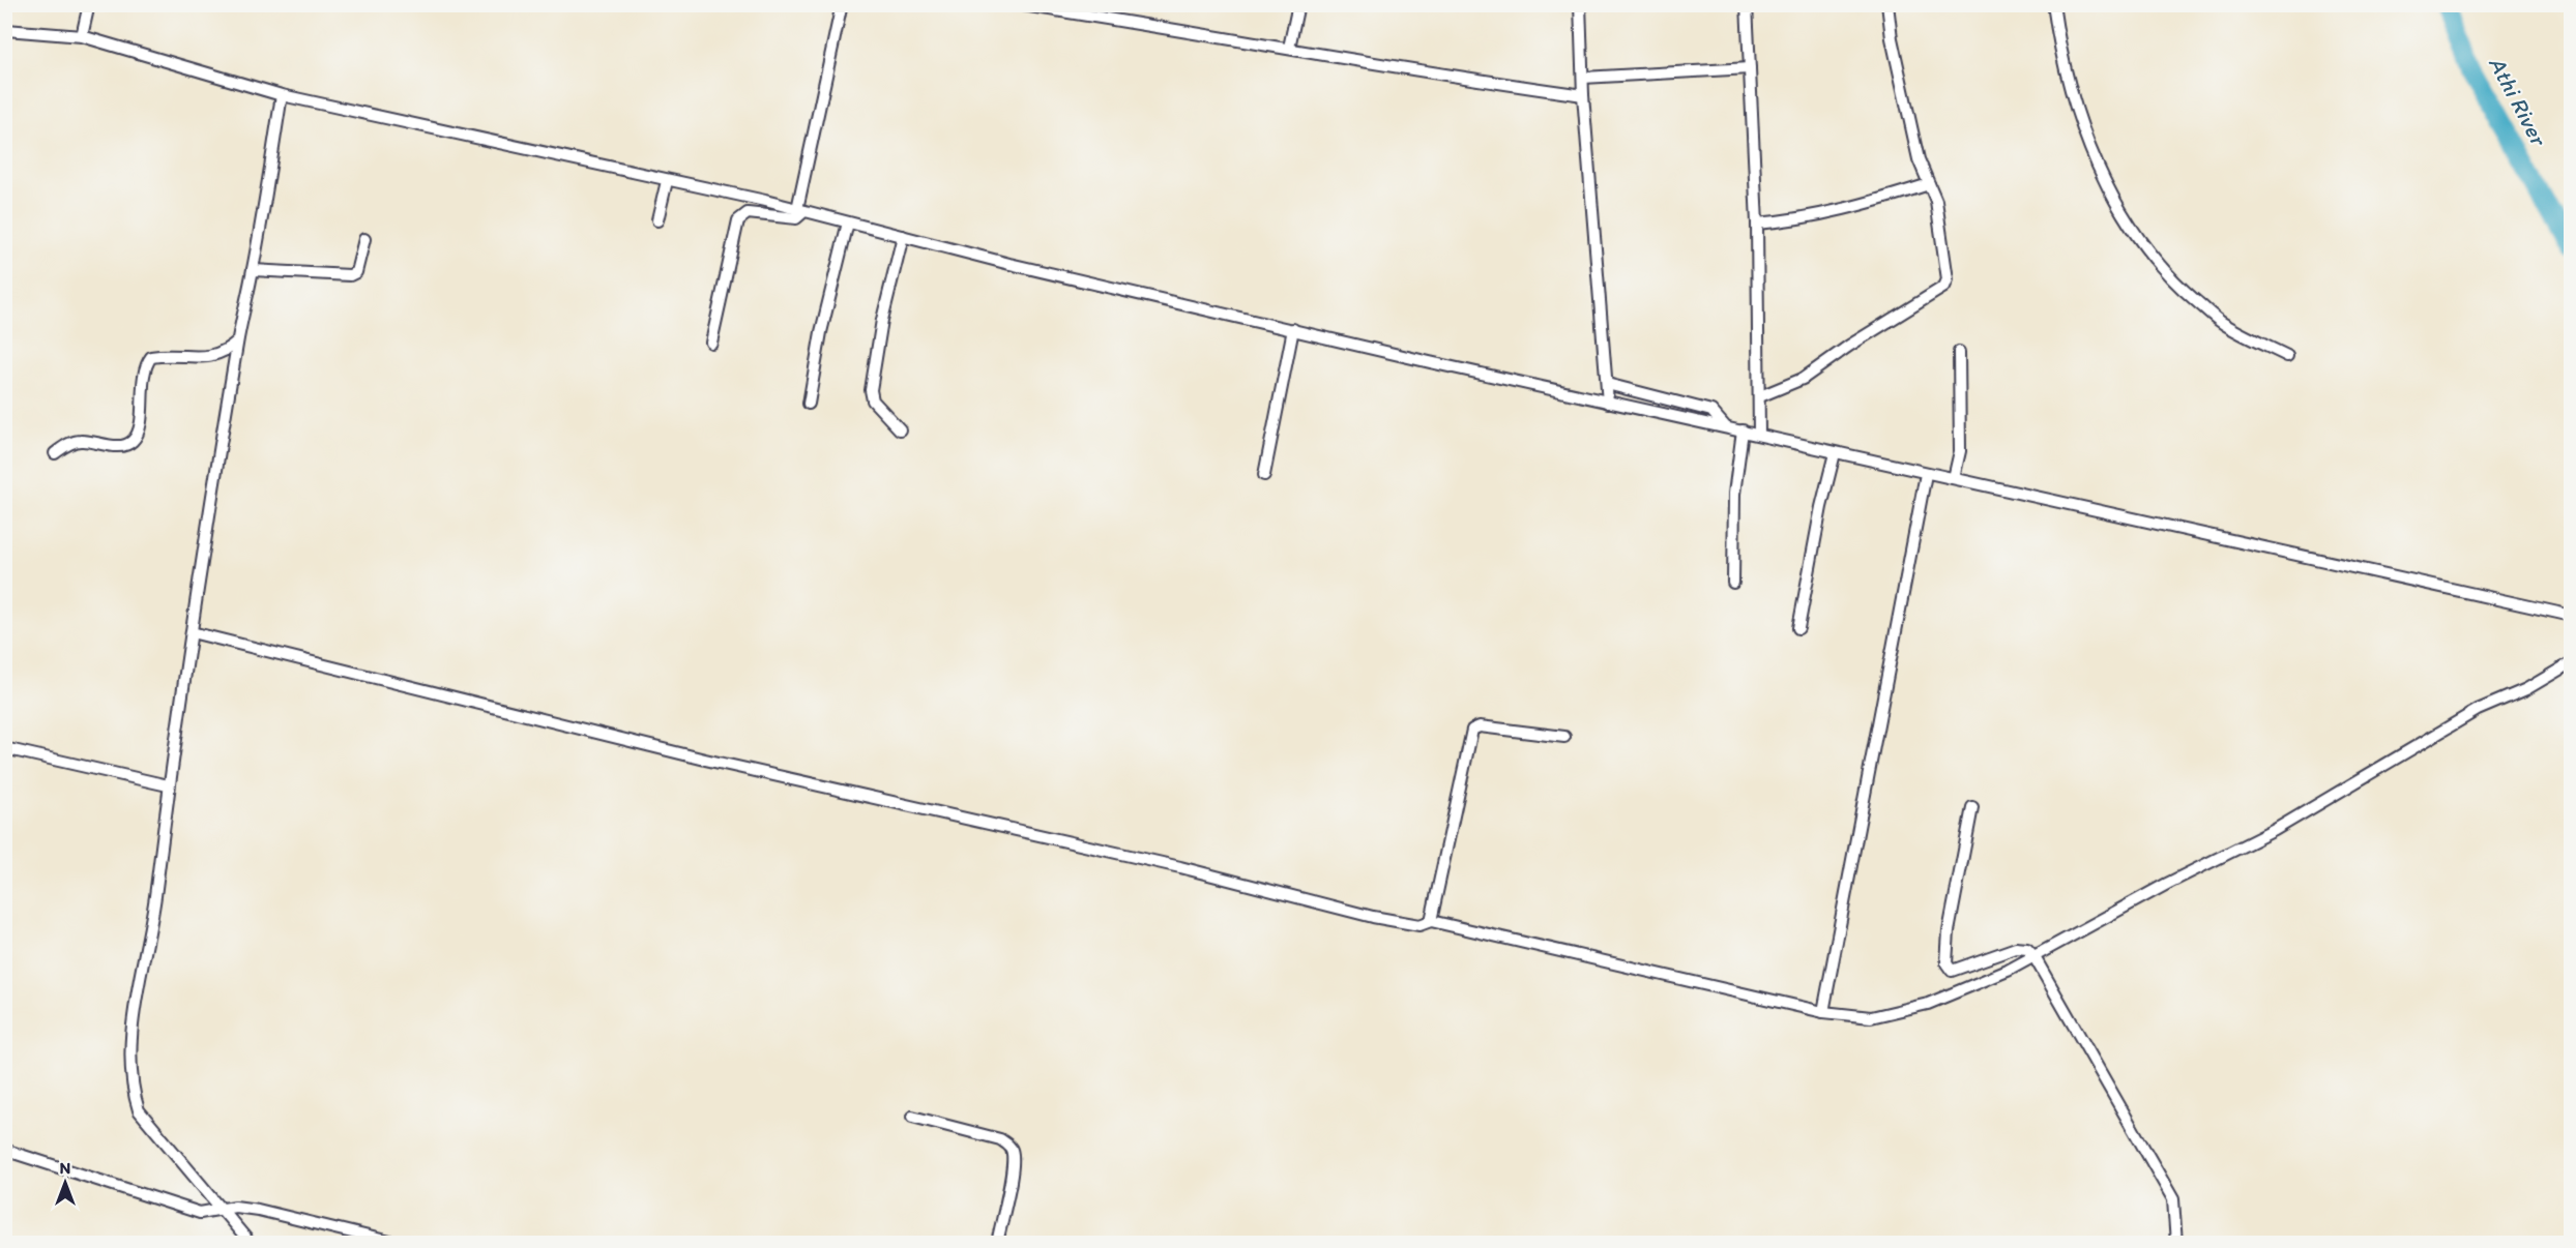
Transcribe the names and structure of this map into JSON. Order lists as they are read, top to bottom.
{
  "water": ["Athi River"],
  "north": "top"
}
